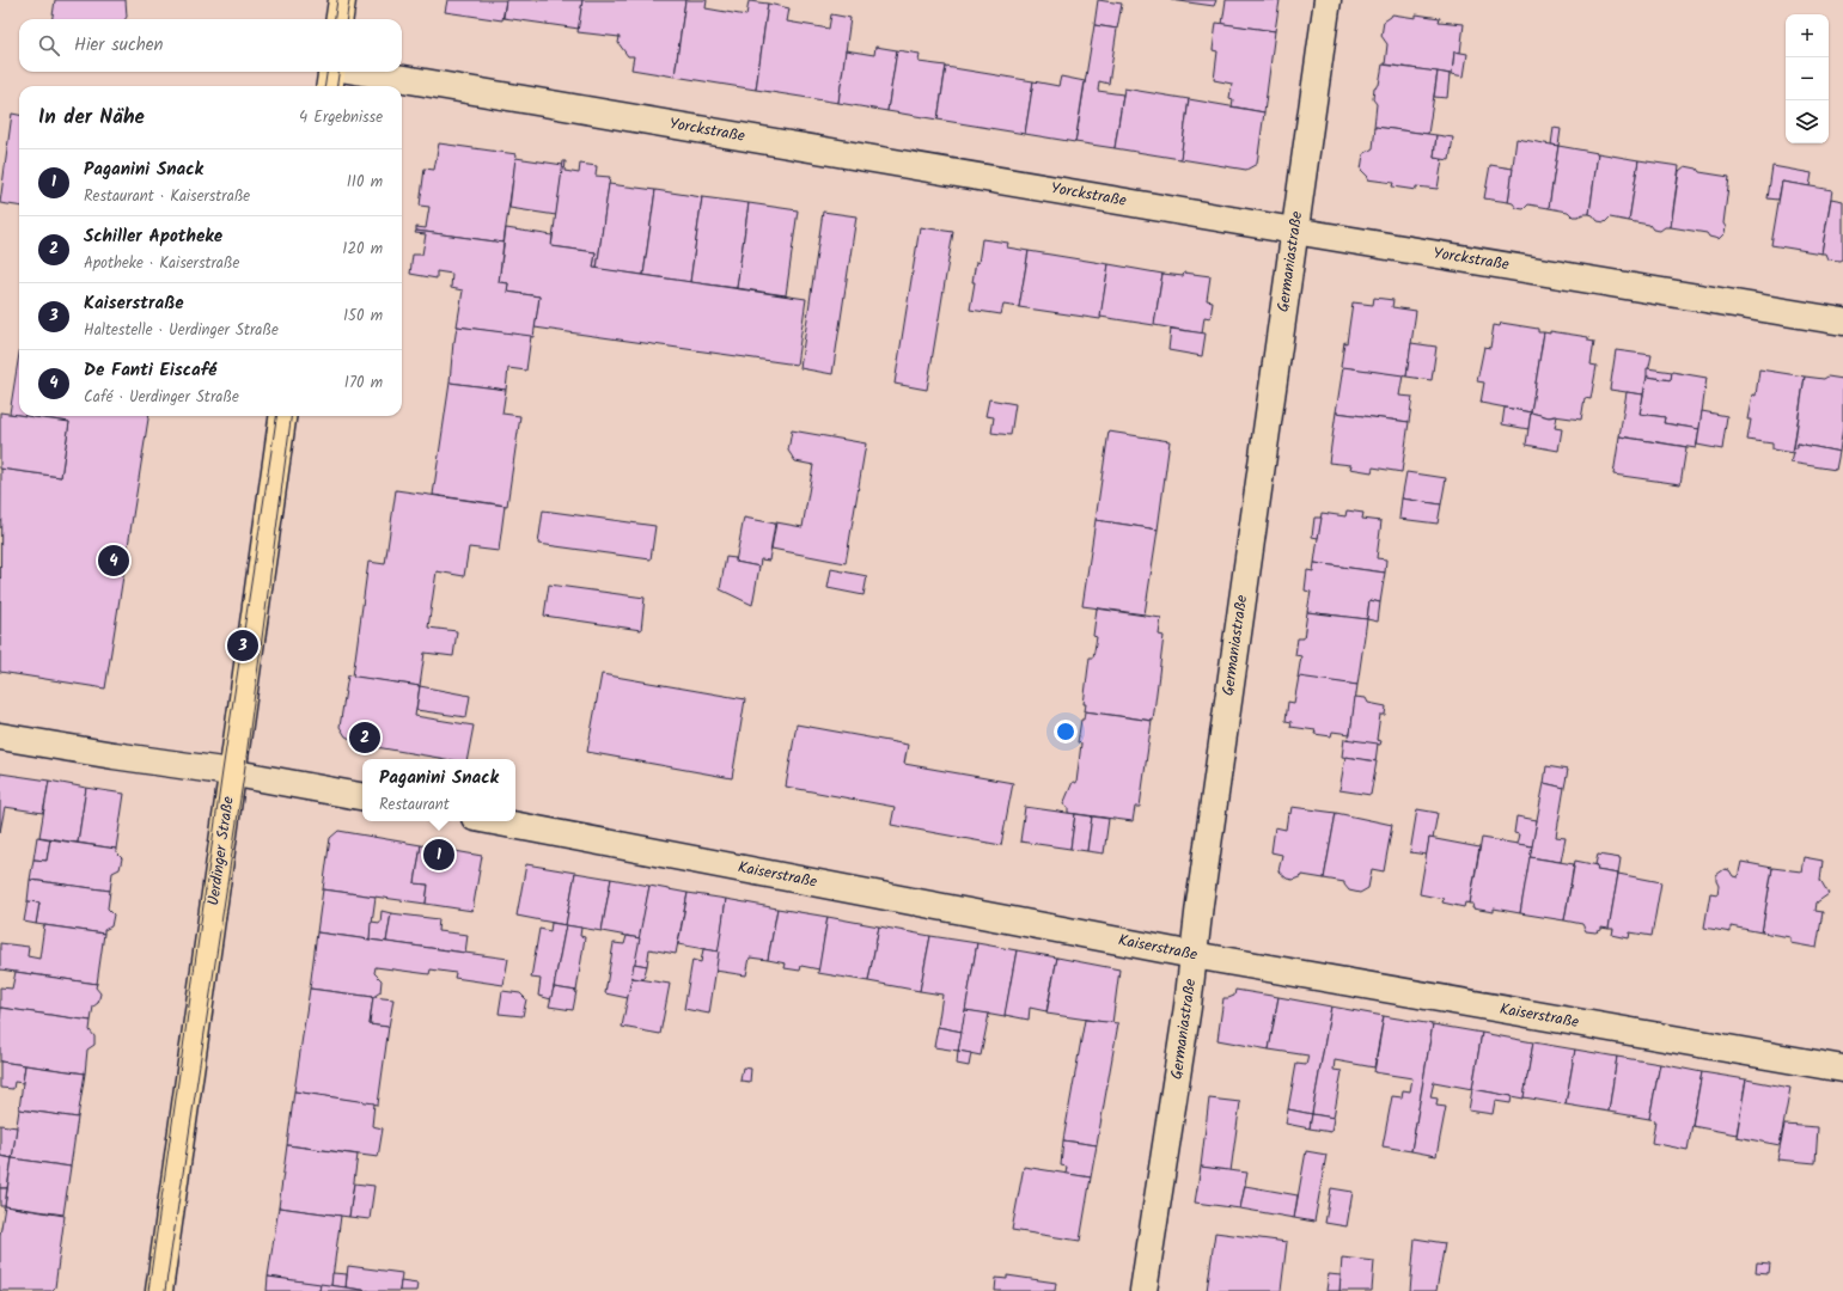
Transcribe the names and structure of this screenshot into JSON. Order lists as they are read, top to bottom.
{
  "streets": {
    "main road": ["Uerdinger Straße"],
    "street": ["Yorckstraße", "Germaniastraße", "Kaiserstraße"]
  },
  "crossings": [
    ["Yorckstraße", "Germaniastraße"],
    ["Germaniastraße", "Kaiserstraße"]
  ],
  "page": {
    "map_buttons": ["+", "−"],
    "search": "Hier suchen",
    "heading": ["In der Nähe", "4 Ergebnisse"],
    "list": [
      {
        "mark": "1",
        "name": "Paganini Snack",
        "note": "Restaurant · Kaiserstraße",
        "value": "110 m"
      },
      {
        "mark": "2",
        "name": "Schiller Apotheke",
        "note": "Apotheke · Kaiserstraße",
        "value": "120 m"
      },
      {
        "mark": "3",
        "name": "Kaiserstraße",
        "note": "Haltestelle · Uerdinger Straße",
        "value": "150 m"
      },
      {
        "mark": "4",
        "name": "De Fanti Eiscafé",
        "note": "Café · Uerdinger Straße",
        "value": "170 m"
      }
    ],
    "pins": [
      "4",
      "3",
      "2",
      "1"
    ],
    "popup": ["Paganini Snack", "Restaurant"]
  }
}
